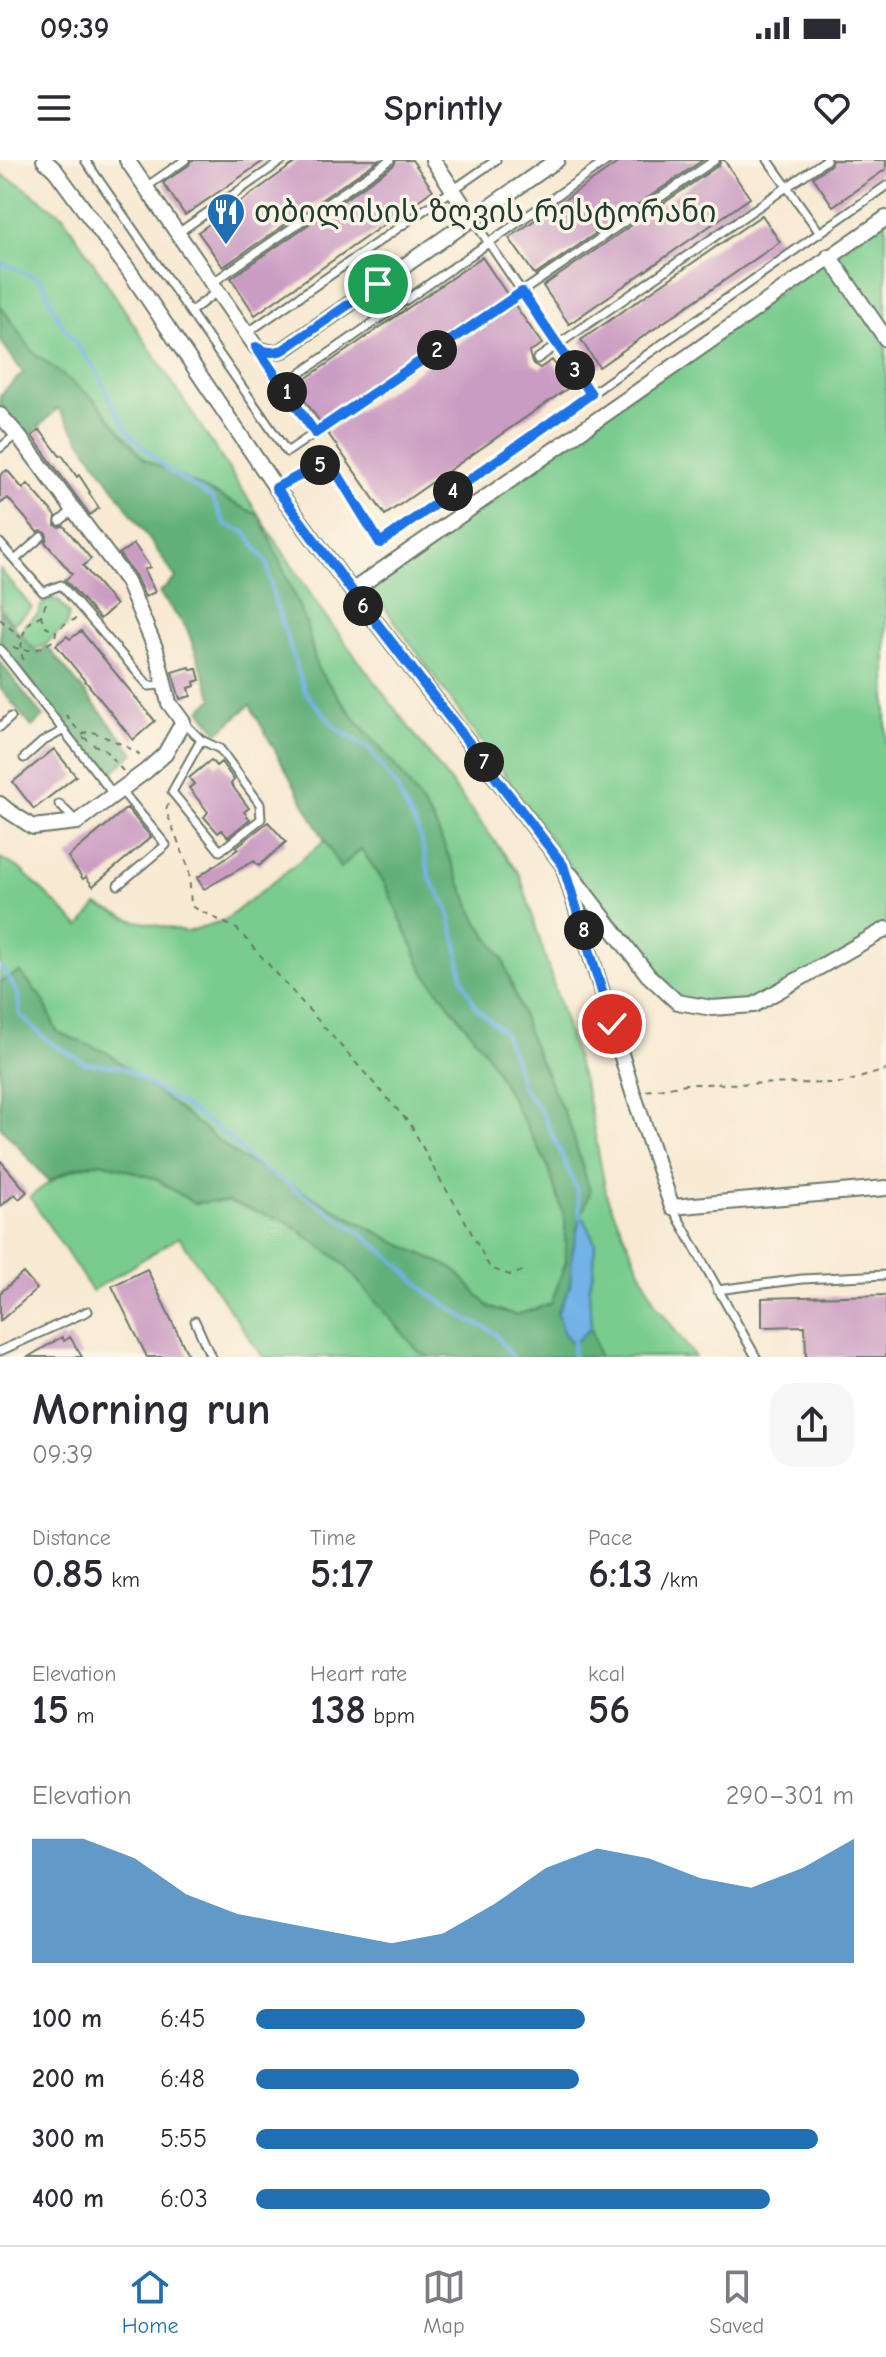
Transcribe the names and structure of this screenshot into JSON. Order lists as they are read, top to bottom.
{
  "places": {
    "restaurant": ["თბილისის ზღვის რესტორანი"]
  },
  "page": {
    "status": "09:39",
    "header": "Sprintly",
    "pins": [
      "2",
      "3",
      "1",
      "5",
      "4",
      "6",
      "7",
      "8"
    ],
    "heading": ["Morning run", "09:39"],
    "stats": [
      ["Distance", "0.85 km"],
      ["Time", "5:17"],
      ["Pace", "6:13 /km"],
      ["Elevation", "15 m"],
      ["Heart rate", "138 bpm"],
      ["kcal", "56"]
    ],
    "chart": ["Elevation", "290–301 m"],
    "list": [
      {
        "name": "100 m",
        "note": "6:45"
      },
      {
        "name": "200 m",
        "note": "6:48"
      },
      {
        "name": "300 m",
        "note": "5:55"
      },
      {
        "name": "400 m",
        "note": "6:03"
      }
    ],
    "tabs": ["Home", "Map", "Saved"]
  }
}
